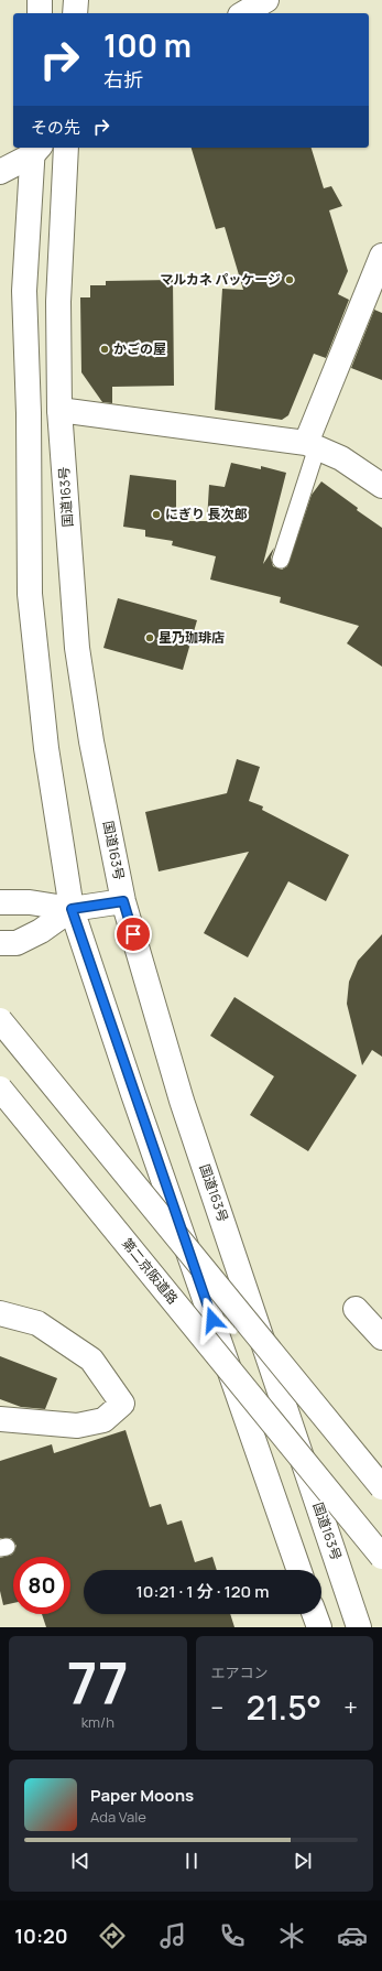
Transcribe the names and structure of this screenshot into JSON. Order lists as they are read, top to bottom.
{
  "streets": {
    "main road": ["国道163号", "第二京阪道路"]
  },
  "places": [
    "マルカネ パッケージ",
    "かごの屋",
    "にぎり 長次郎",
    "星乃珈琲店"
  ],
  "page": {
    "turn": ["100 m", "右折"],
    "then": "その先",
    "limit": "80",
    "trip": "10:21 · 1 分 · 120 m",
    "tile": [
      ["77", "km/h"],
      "エアコン"
    ],
    "heat": ["−", "21.5°", "+"],
    "song": ["Paper Moons", "Ada Vale"],
    "tabs": "10:20"
  }
}
